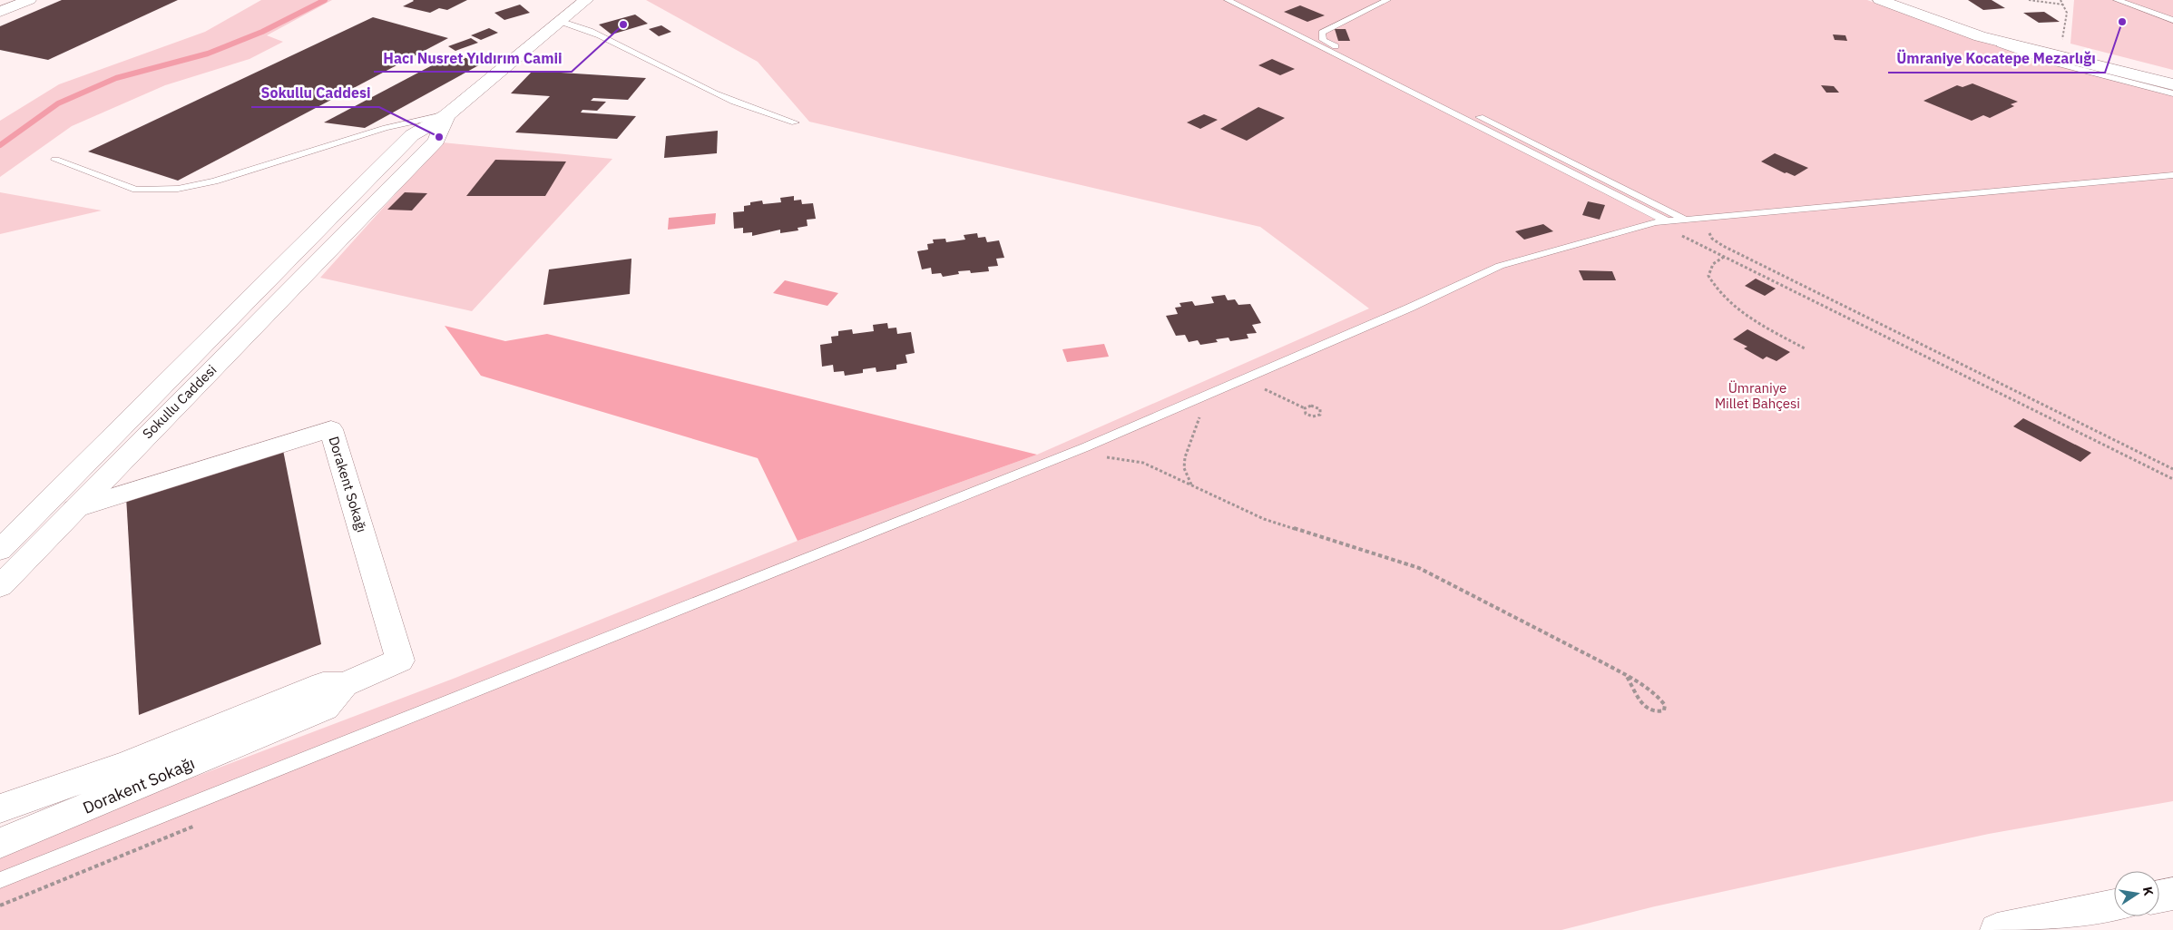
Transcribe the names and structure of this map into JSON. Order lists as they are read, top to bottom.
{
  "streets": {
    "main road": ["Sokullu Caddesi", "Dorakent Sokağı"]
  },
  "crossings": [
    ["Sokullu Caddesi", "Dorakent Sokağı"]
  ],
  "parks": ["Ümraniye Millet Bahçesi"],
  "places": ["Ümraniye Kocatepe Mezarlığı", "Hacı Nusret Yıldırım Camii", "Sokullu Caddesi"],
  "north": "right"
}
